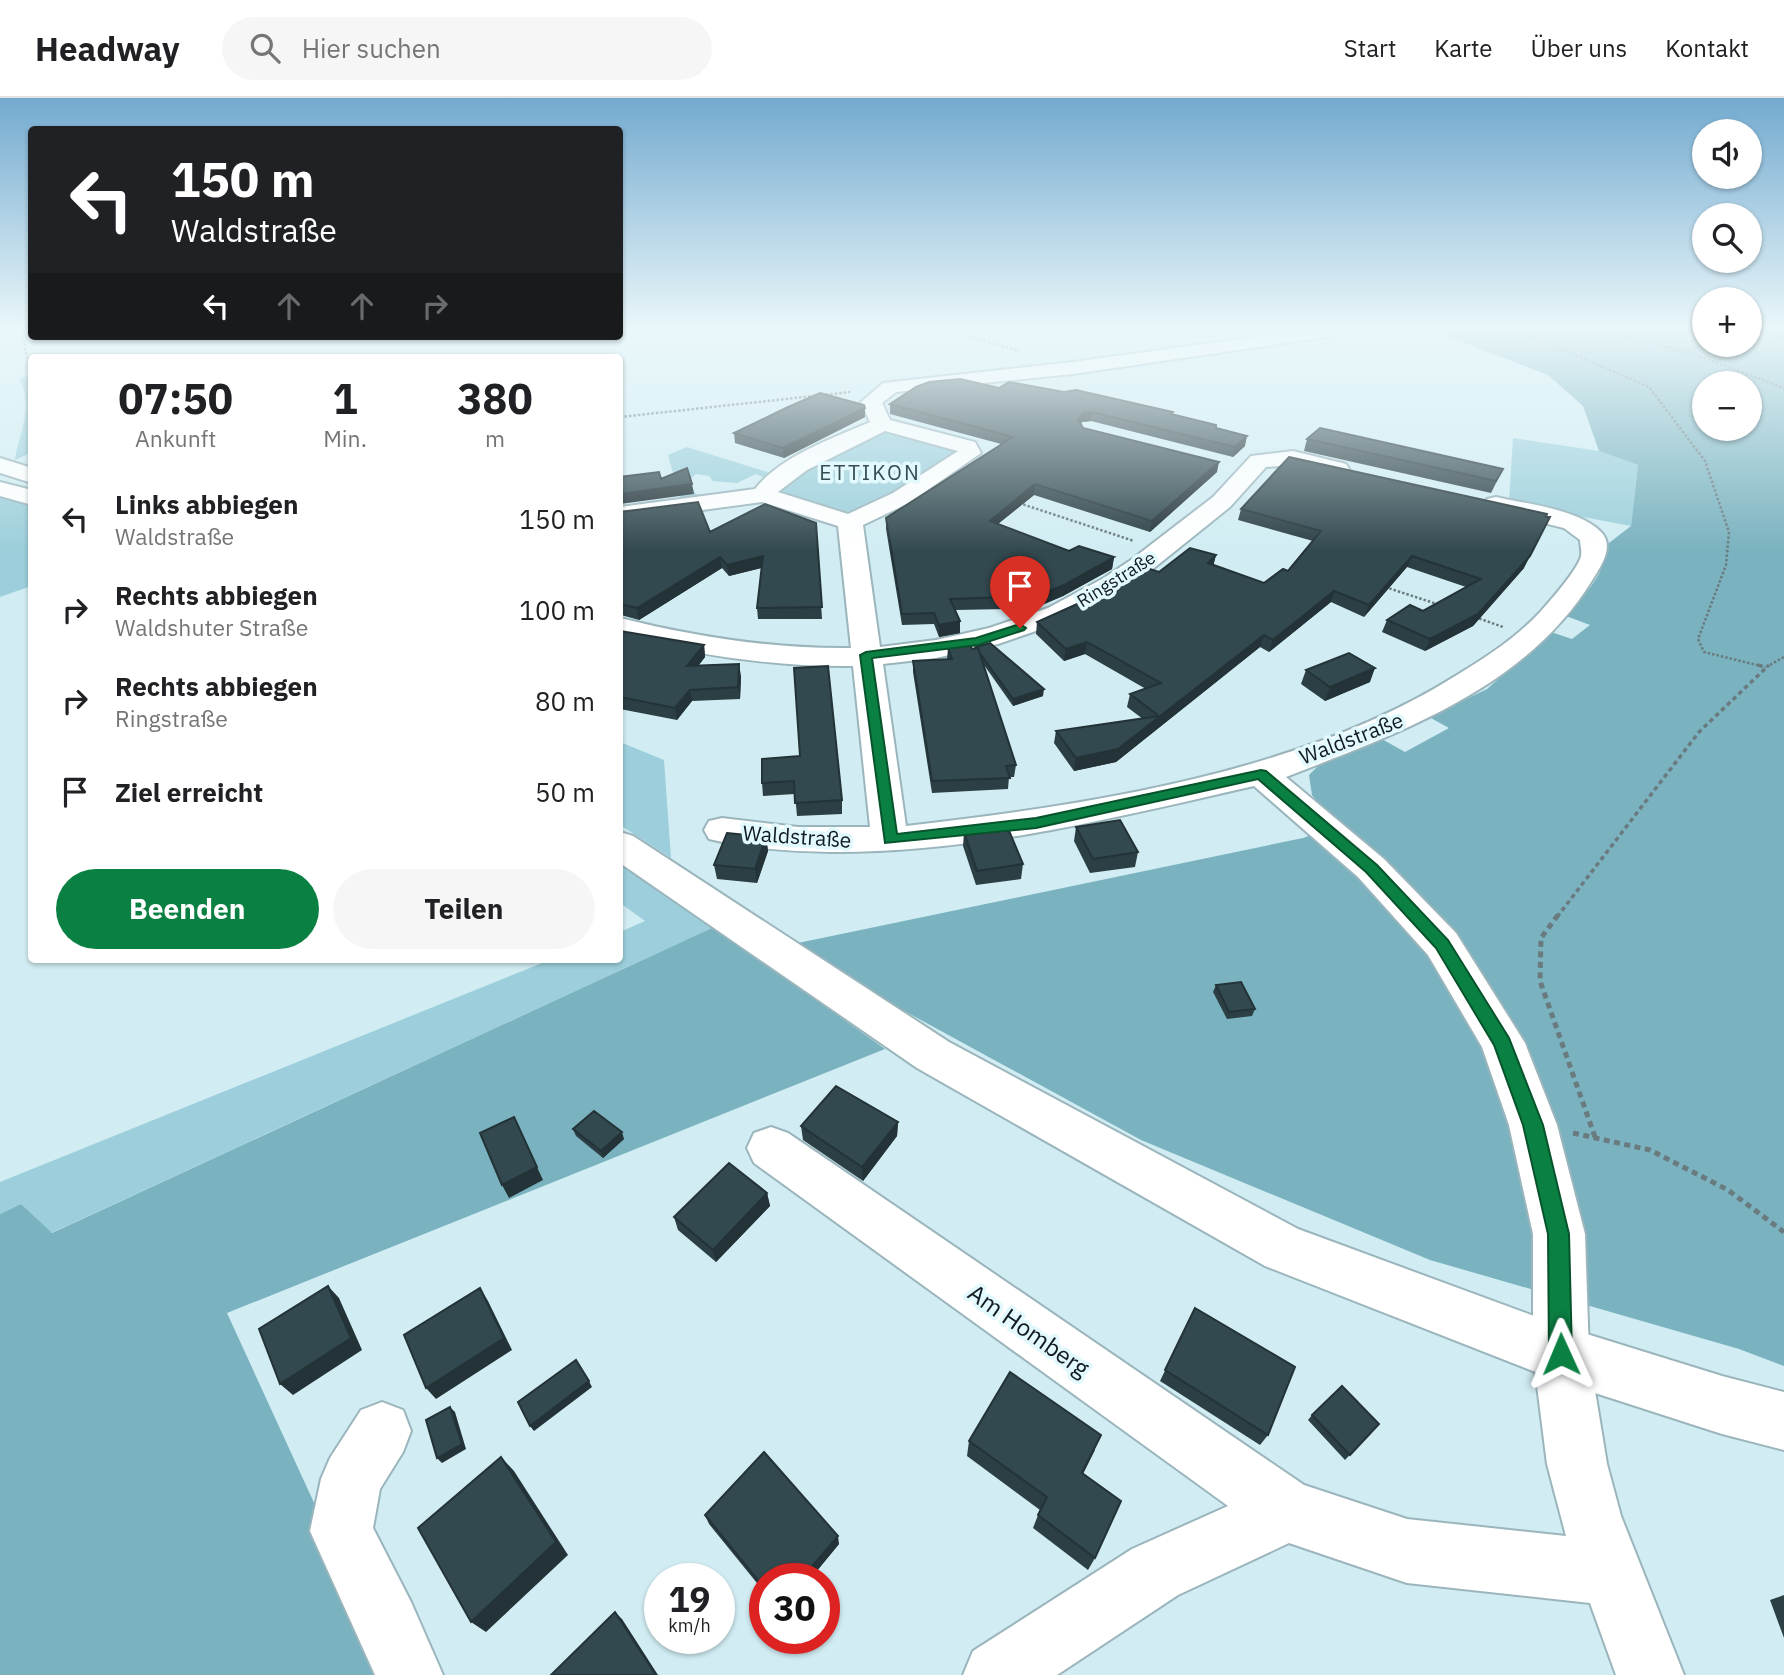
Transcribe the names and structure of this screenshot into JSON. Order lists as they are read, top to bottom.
{
  "streets": {
    "street": ["Ringstraße", "Waldstraße", "Am Homberg"]
  },
  "districts": ["ETTIKON"],
  "page": {
    "header": "Headway",
    "search": "Hier suchen",
    "nav": [
      "Start",
      "Karte",
      "Über uns",
      "Kontakt"
    ],
    "map_buttons": ["+", "−"],
    "turn": ["150 m", "Waldstraße"],
    "eta": [
      "07:50",
      "Ankunft",
      "1",
      "Min.",
      "380",
      "m"
    ],
    "list": [
      {
        "name": "Links abbiegen",
        "note": "Waldstraße",
        "value": "150 m"
      },
      {
        "name": "Rechts abbiegen",
        "note": "Waldshuter Straße",
        "value": "100 m"
      },
      {
        "name": "Rechts abbiegen",
        "note": "Ringstraße",
        "value": "80 m"
      },
      {
        "name": "Ziel erreicht",
        "value": "50 m"
      }
    ],
    "buttons": ["Beenden", "Teilen"],
    "speed": "19 km/h",
    "limit": "30"
  }
}
